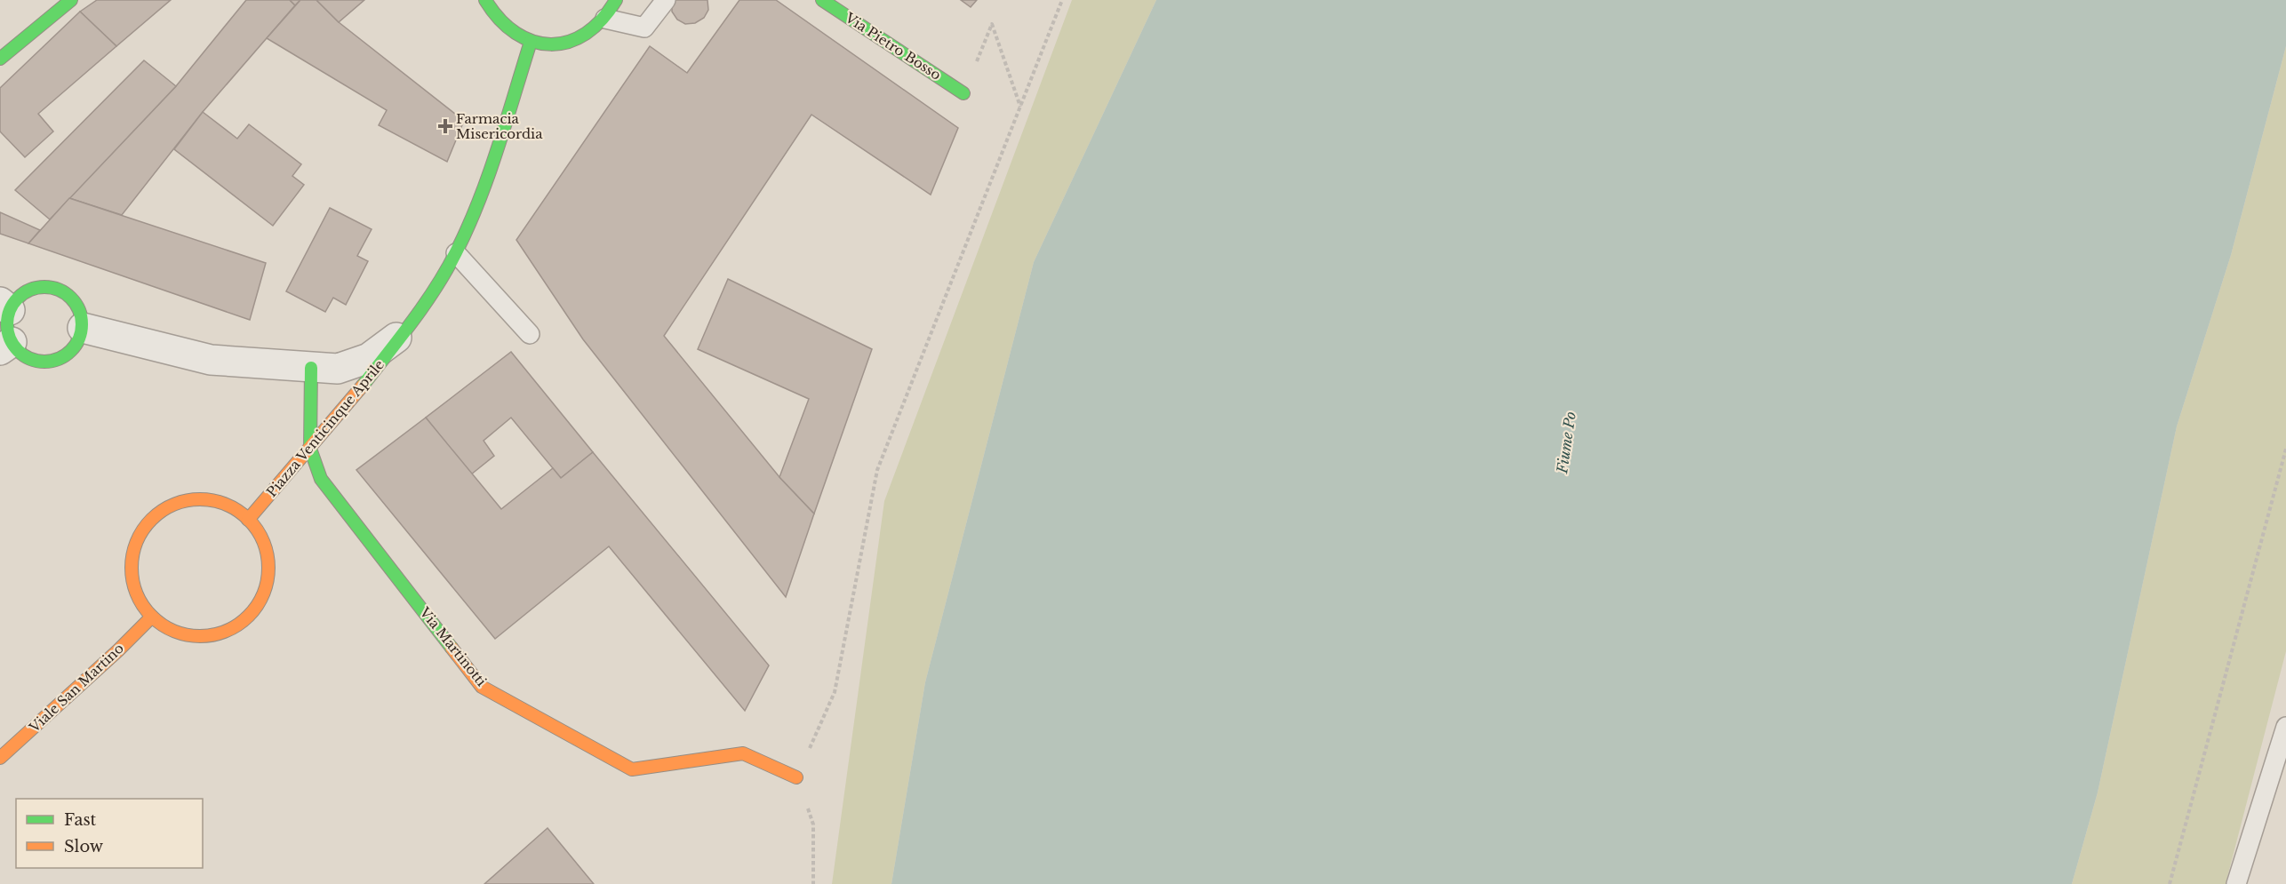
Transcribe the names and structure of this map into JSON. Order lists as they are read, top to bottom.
{
  "streets": {
    "main road": [
      "Via Pietro Bosso",
      "Piazza Venticinque Aprile",
      "Via Martinotti",
      "Viale San Martino"
    ]
  },
  "crossings": [
    ["Piazza Venticinque Aprile", "Via Martinotti"],
    ["Piazza Venticinque Aprile", "Viale San Martino"]
  ],
  "water": ["Fiume Po"],
  "places": {
    "health": ["Farmacia Misericordia"]
  },
  "legend": ["Fast", "Slow"]
}
